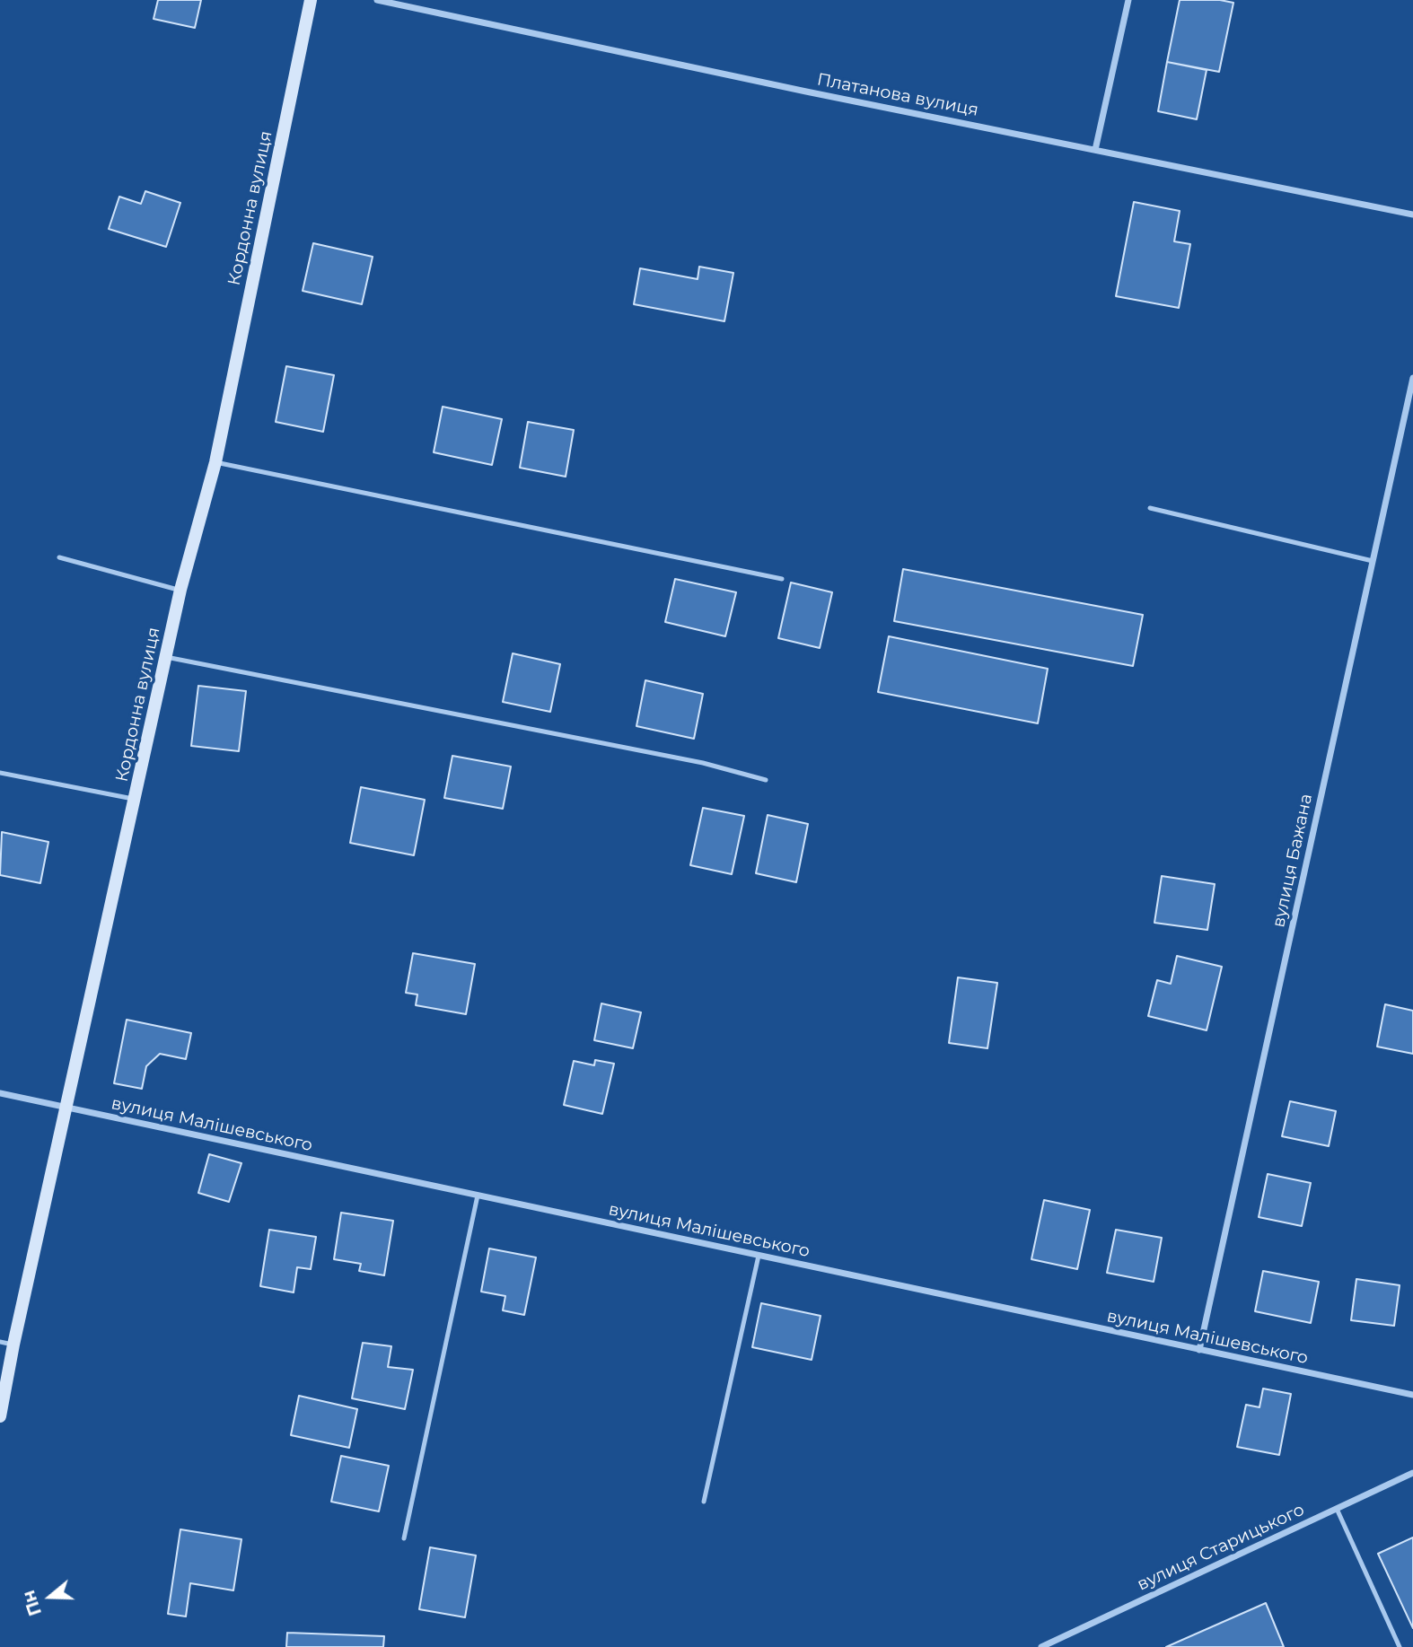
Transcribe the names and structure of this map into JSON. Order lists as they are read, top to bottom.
{
  "streets": {
    "main road": ["Кордонна вулиця"],
    "street": [
      "Платанова вулиця",
      "вулиця Бажана",
      "вулиця Малішевського",
      "вулиця Старицького"
    ]
  },
  "crossings": [
    ["Кордонна вулиця", "вулиця Малішевського"],
    ["вулиця Бажана", "вулиця Малішевського"]
  ],
  "north": "left"
}
